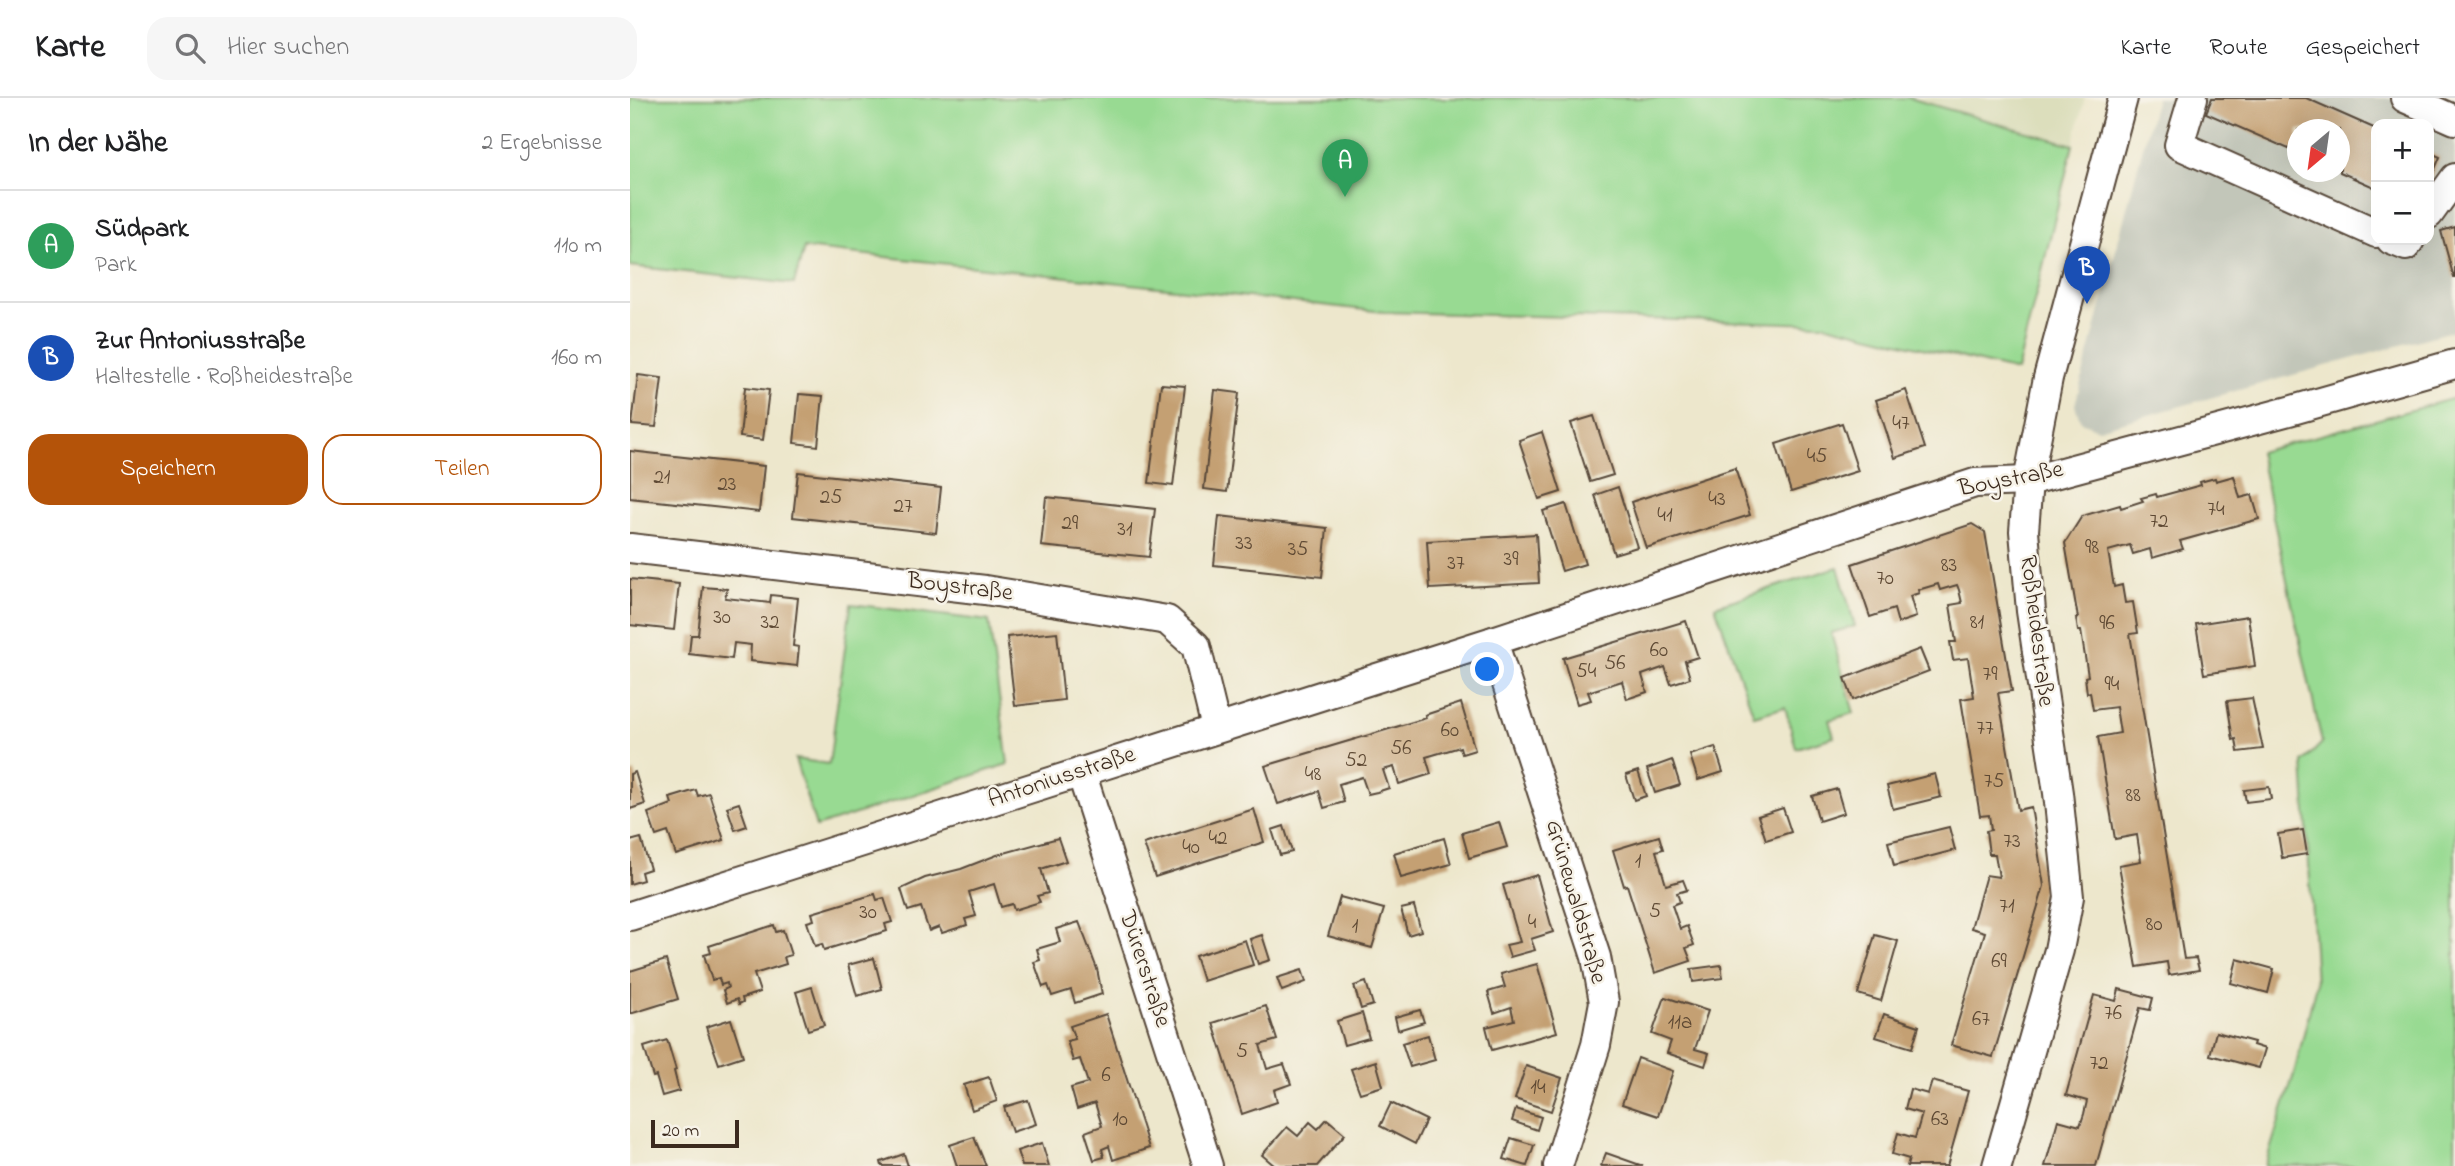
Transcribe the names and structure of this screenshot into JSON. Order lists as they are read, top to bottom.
{
  "streets": {
    "street": [
      "Boystraße",
      "Roßheidestraße",
      "Antoniusstraße",
      "Grünewaldstraße",
      "Dürerstraße"
    ]
  },
  "crossings": [
    ["Boystraße", "Roßheidestraße"],
    ["Boystraße", "Antoniusstraße"],
    ["Boystraße", "Grünewaldstraße"],
    ["Antoniusstraße", "Grünewaldstraße"],
    ["Antoniusstraße", "Dürerstraße"]
  ],
  "house_numbers": [
    "47",
    "45",
    "21",
    "23",
    "25",
    "43",
    "27",
    "74",
    "41",
    "72",
    "29",
    "31",
    "33",
    "98",
    "35",
    "39",
    "37",
    "83",
    "70",
    "30",
    "32",
    "81",
    "96",
    "60",
    "56",
    "54",
    "79",
    "94",
    "77",
    "60",
    "56",
    "52",
    "48",
    "75",
    "88",
    "42",
    "73",
    "40",
    "1",
    "71",
    "5",
    "30",
    "4",
    "80",
    "1",
    "69",
    "76",
    "67",
    "11a",
    "5",
    "72",
    "6",
    "14",
    "10",
    "63"
  ],
  "scale_bar": "20 m",
  "north": "bottom left",
  "page": {
    "header": "Karte",
    "search": "Hier suchen",
    "nav": ["Karte", "Route", "Gespeichert"],
    "heading": ["In der Nähe", "2 Ergebnisse"],
    "map_buttons": ["+", "−"],
    "pins": ["A", "B"],
    "list": [
      {
        "mark": "A",
        "name": "Südpark",
        "note": "Park",
        "value": "110 m"
      },
      {
        "mark": "B",
        "name": "Zur Antoniusstraße",
        "note": "Haltestelle · Roßheidestraße",
        "value": "160 m"
      }
    ],
    "buttons": ["Speichern", "Teilen"],
    "scale": "20 m"
  }
}
